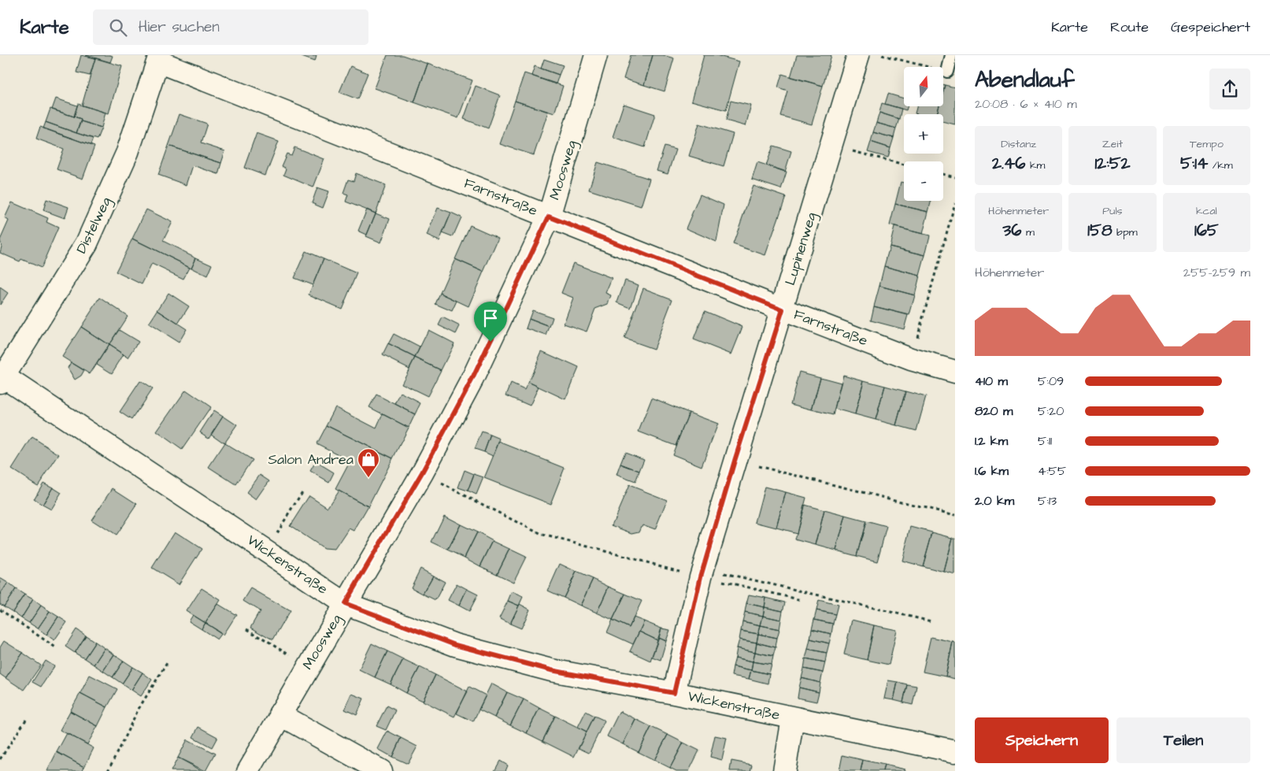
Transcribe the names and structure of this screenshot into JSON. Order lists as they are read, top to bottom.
{
  "streets": {
    "street": [
      "Moosweg",
      "Farnstraße",
      "Distelweg",
      "Lupinenweg",
      "Wickenstraße"
    ]
  },
  "crossings": [
    ["Moosweg", "Farnstraße"],
    ["Moosweg", "Wickenstraße"],
    ["Farnstraße", "Distelweg"],
    ["Farnstraße", "Lupinenweg"],
    ["Distelweg", "Wickenstraße"],
    ["Lupinenweg", "Wickenstraße"]
  ],
  "places": {
    "shop": ["Salon Andrea"]
  },
  "north": "top",
  "page": {
    "header": "Karte",
    "search": "Hier suchen",
    "nav": ["Karte", "Route", "Gespeichert"],
    "heading": ["Abendlauf", "20:08 · 6 × 410 m"],
    "map_buttons": ["+", "−"],
    "stats": [
      ["Distanz", "2.46 km"],
      ["Zeit", "12:52"],
      ["Tempo", "5:14 /km"],
      ["Höhenmeter", "36 m"],
      ["Puls", "158 bpm"],
      ["kcal", "165"]
    ],
    "chart": ["Höhenmeter", "255–259 m"],
    "list": [
      {
        "name": "410 m",
        "note": "5:09"
      },
      {
        "name": "820 m",
        "note": "5:20"
      },
      {
        "name": "1.2 km",
        "note": "5:11"
      },
      {
        "name": "1.6 km",
        "note": "4:55"
      },
      {
        "name": "2.0 km",
        "note": "5:13"
      }
    ],
    "buttons": ["Speichern", "Teilen"]
  }
}
